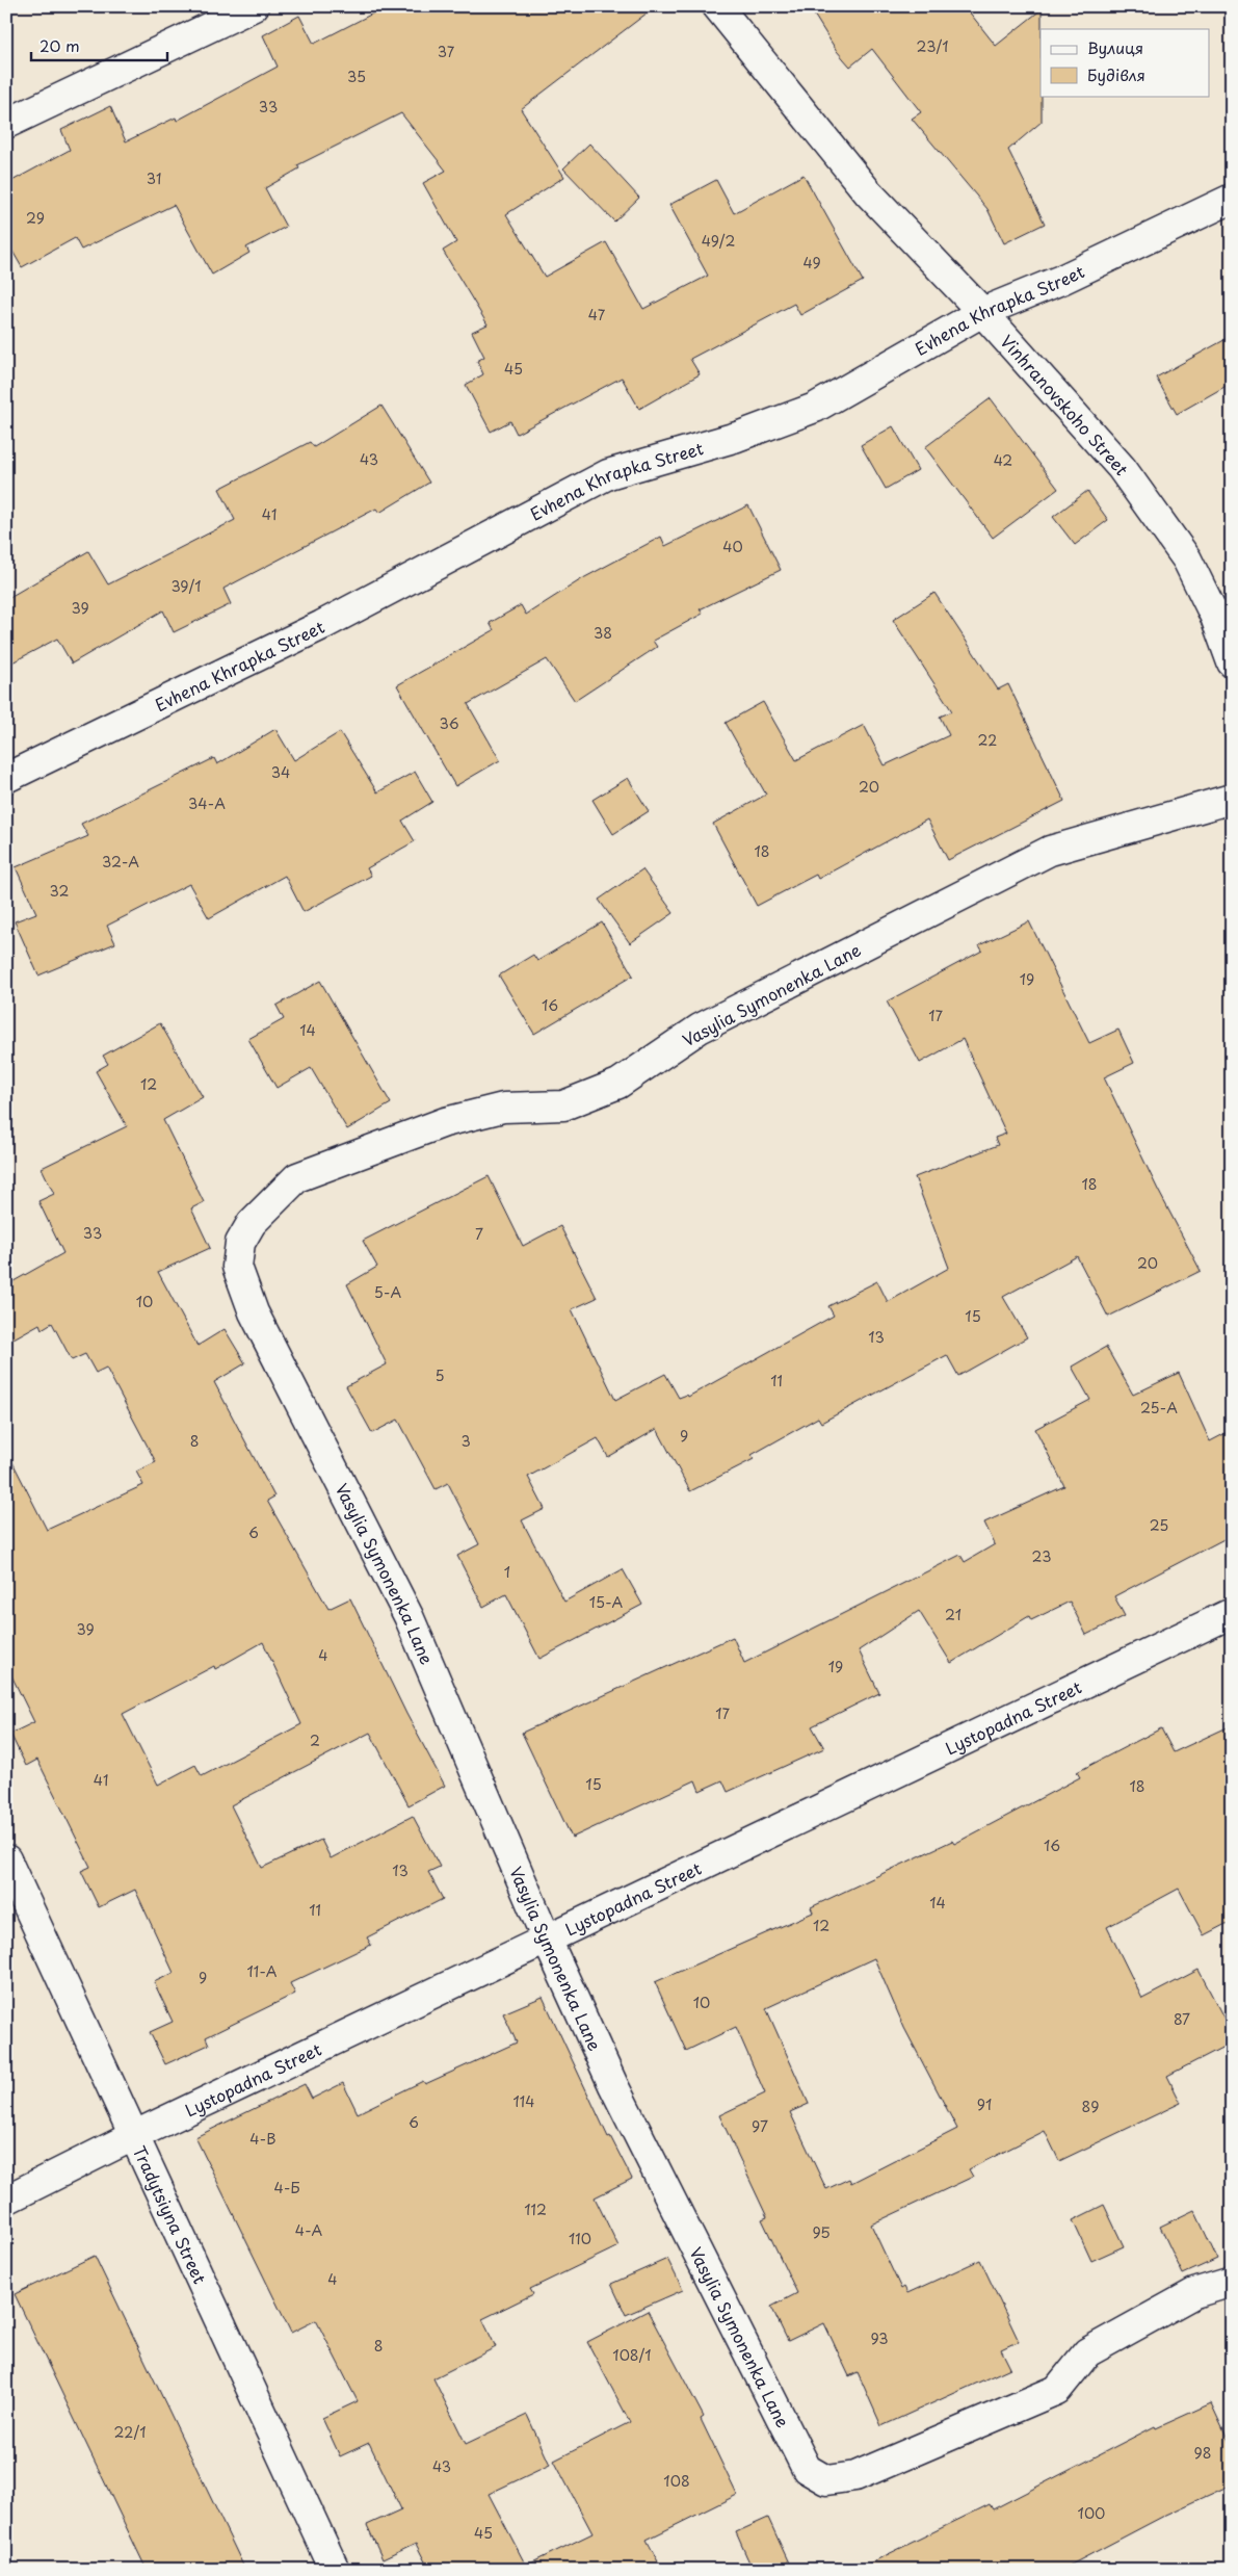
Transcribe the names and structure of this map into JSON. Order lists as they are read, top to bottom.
{
  "streets": {
    "street": [
      "Evhena Khrapka Street",
      "Vinhranovskoho Street",
      "Vasylia Symonenka Lane",
      "Lystopadna Street",
      "Tradytsiyna Street"
    ]
  },
  "crossings": [
    ["Evhena Khrapka Street", "Vinhranovskoho Street"],
    ["Vasylia Symonenka Lane", "Lystopadna Street"],
    ["Lystopadna Street", "Tradytsiyna Street"]
  ],
  "house_numbers": [
    "23/1",
    "37",
    "35",
    "33",
    "31",
    "29",
    "49/2",
    "49",
    "47",
    "45",
    "43",
    "42",
    "41",
    "40",
    "39/1",
    "39",
    "38",
    "36",
    "22",
    "34",
    "20",
    "34-А",
    "18",
    "32-А",
    "32",
    "19",
    "16",
    "17",
    "14",
    "12",
    "18",
    "33",
    "7",
    "20",
    "5-А",
    "10",
    "15",
    "13",
    "5",
    "11",
    "25-А",
    "9",
    "8",
    "3",
    "25",
    "6",
    "23",
    "1",
    "15-А",
    "21",
    "39",
    "4",
    "19",
    "17",
    "2",
    "41",
    "15",
    "18",
    "16",
    "13",
    "14",
    "11",
    "12",
    "11-А",
    "9",
    "10",
    "87",
    "114",
    "91",
    "89",
    "6",
    "97",
    "4-В",
    "4-Б",
    "112",
    "4-А",
    "95",
    "110",
    "4",
    "93",
    "8",
    "108/1",
    "22/1",
    "98",
    "43",
    "108",
    "100",
    "45"
  ],
  "legend": ["Вулиця", "Будівля"],
  "scale_bar": "20 m"
}
